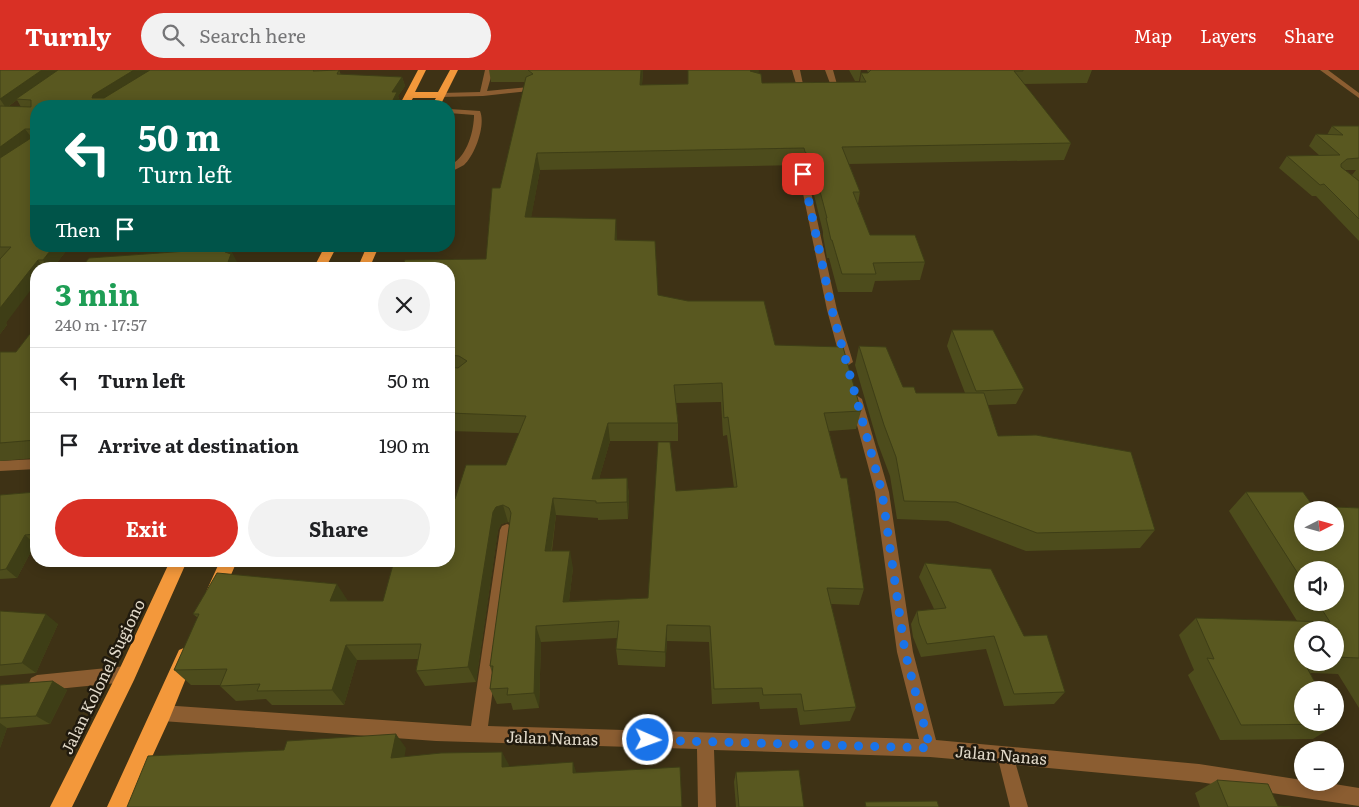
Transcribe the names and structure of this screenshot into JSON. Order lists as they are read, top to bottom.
{
  "streets": {
    "highway": ["Jalan Kolonel Sugiono"],
    "street": ["Jalan Nanas"]
  },
  "north": "right",
  "page": {
    "header": "Turnly",
    "search": "Search here",
    "nav": ["Map", "Layers", "Share"],
    "turn": ["50 m", "Turn left"],
    "then": "Then",
    "heading": ["3 min", "240 m · 17:57"],
    "list": [
      {
        "name": "Turn left",
        "value": "50 m"
      },
      {
        "name": "Arrive at destination",
        "value": "190 m"
      }
    ],
    "buttons": ["Exit", "Share"],
    "map_buttons": ["+", "−"]
  }
}
